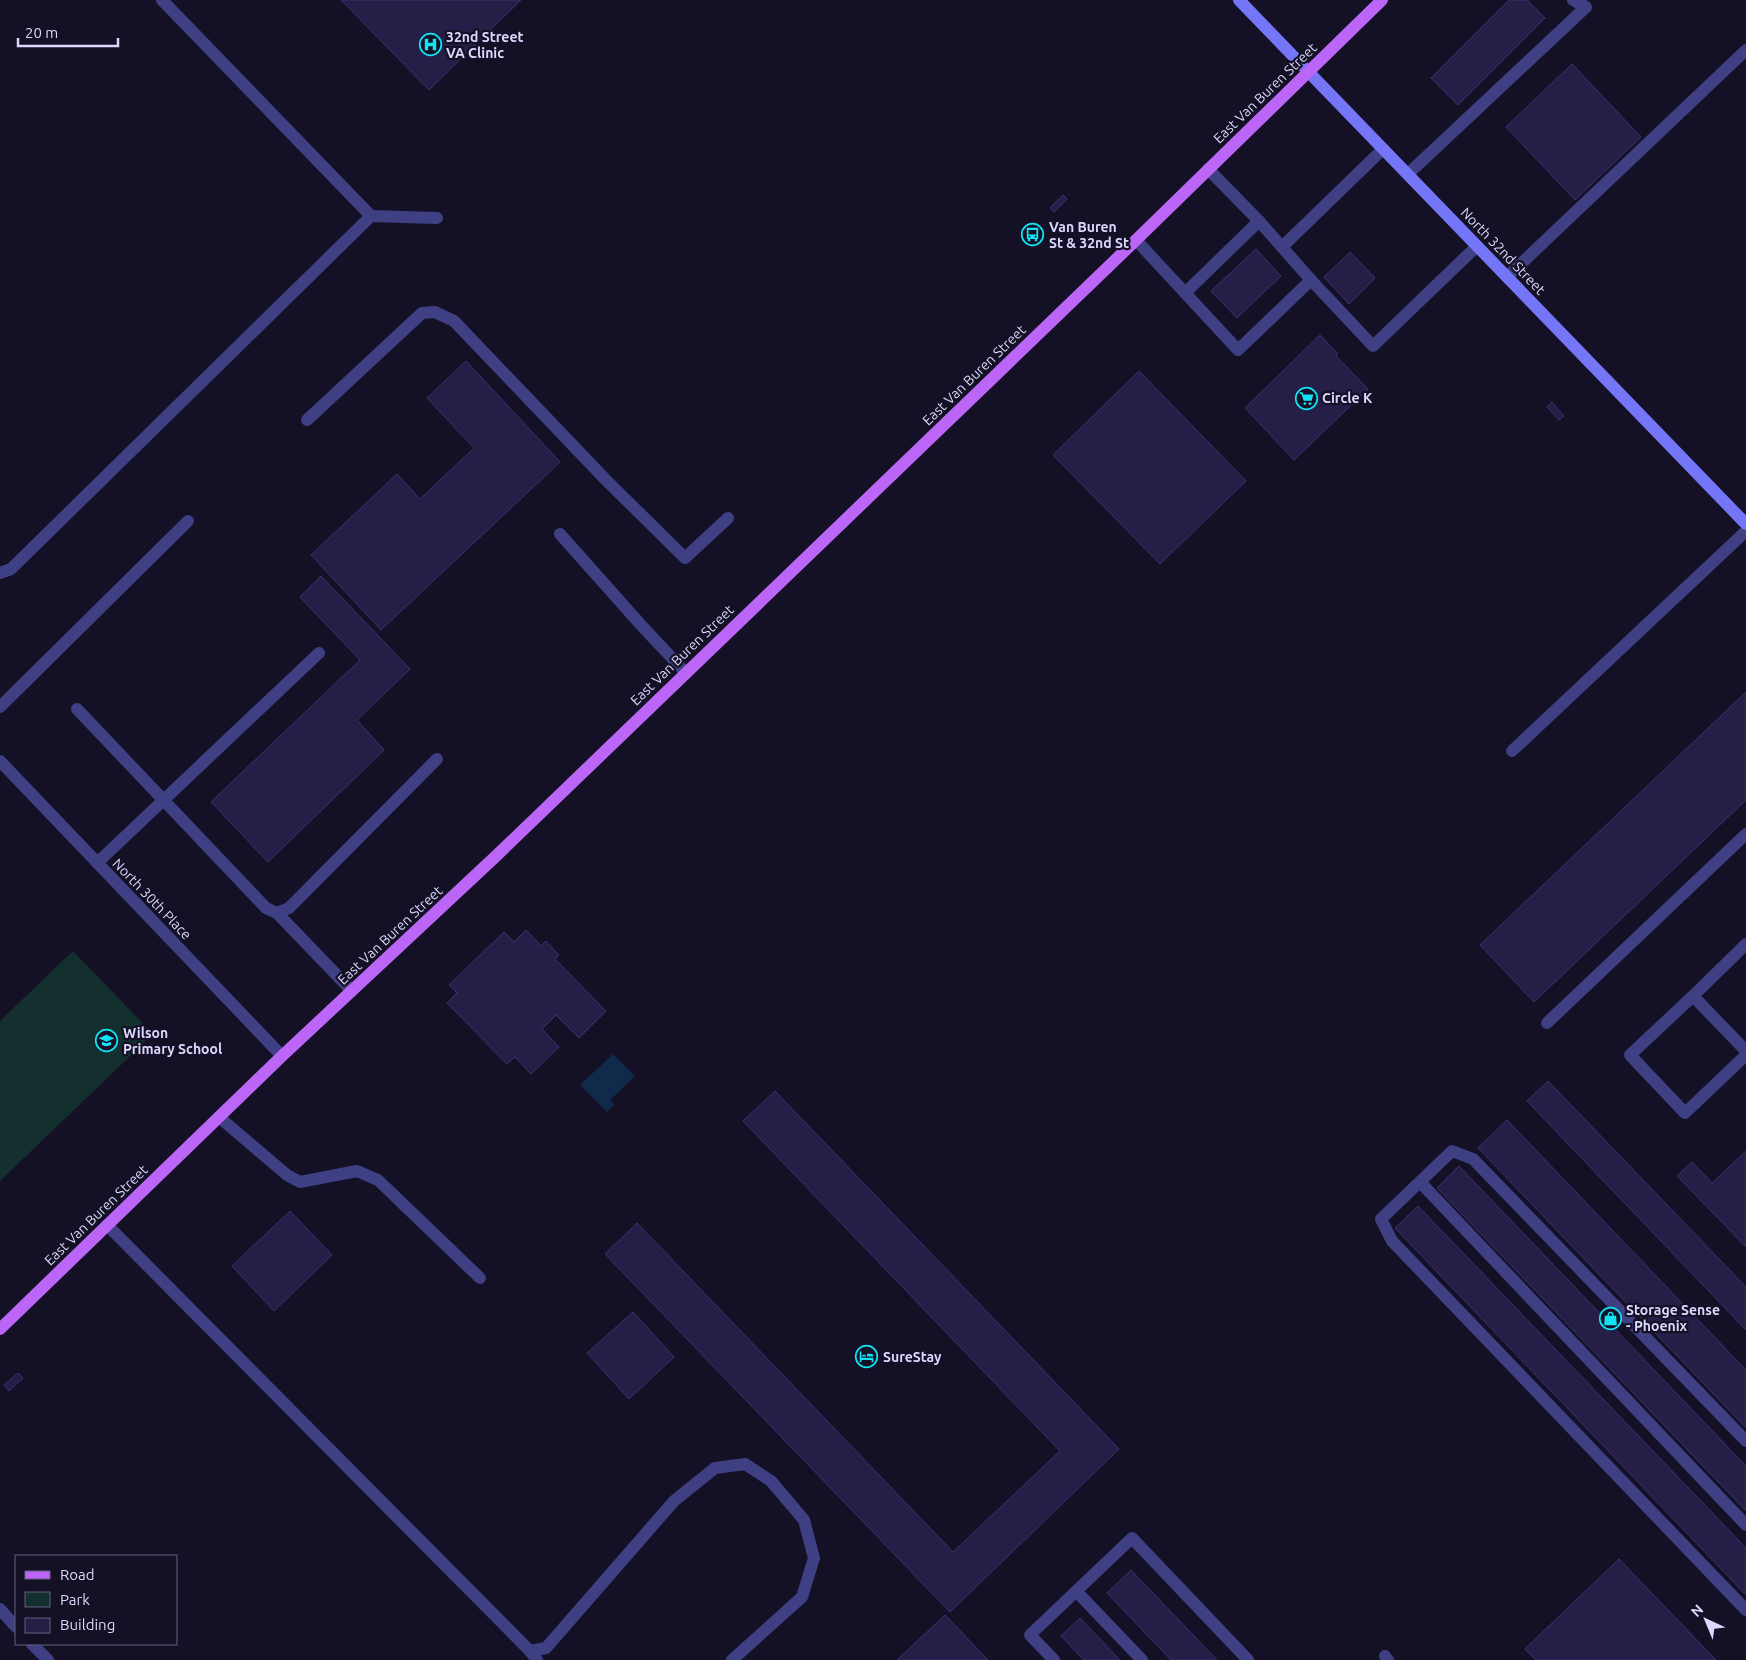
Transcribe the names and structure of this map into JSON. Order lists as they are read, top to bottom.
{
  "streets": {
    "main road": ["East Van Buren Street", "North 32nd Street"],
    "street": ["North 30th Place"]
  },
  "crossings": [
    ["East Van Buren Street", "North 32nd Street"],
    ["East Van Buren Street", "North 30th Place"]
  ],
  "places": {
    "hospital": ["32nd Street VA Clinic"],
    "bus stop": ["Van Buren St & 32nd St"],
    "supermarket": ["Circle K"],
    "school or university": ["Wilson Primary School"],
    "shop": ["Storage Sense - Phoenix"],
    "hotel": ["SureStay"]
  },
  "legend": ["Road", "Park", "Building"],
  "scale_bar": "20 m",
  "north": "top left"
}
